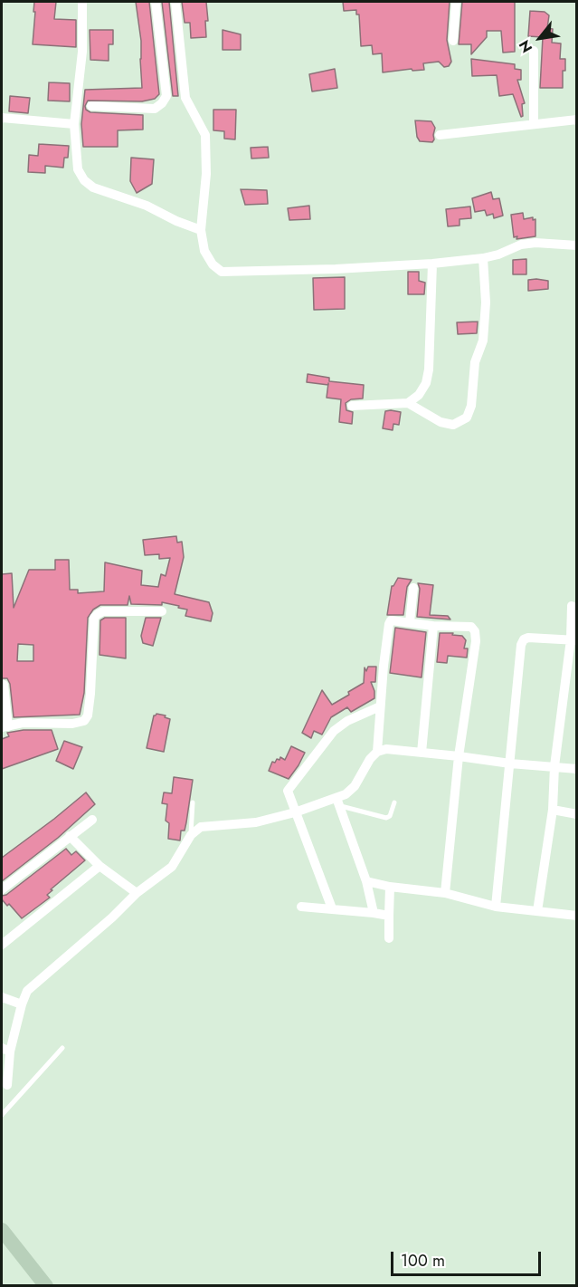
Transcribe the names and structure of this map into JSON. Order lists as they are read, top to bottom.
{
  "scale_bar": "100 m",
  "north": "bottom left"
}
